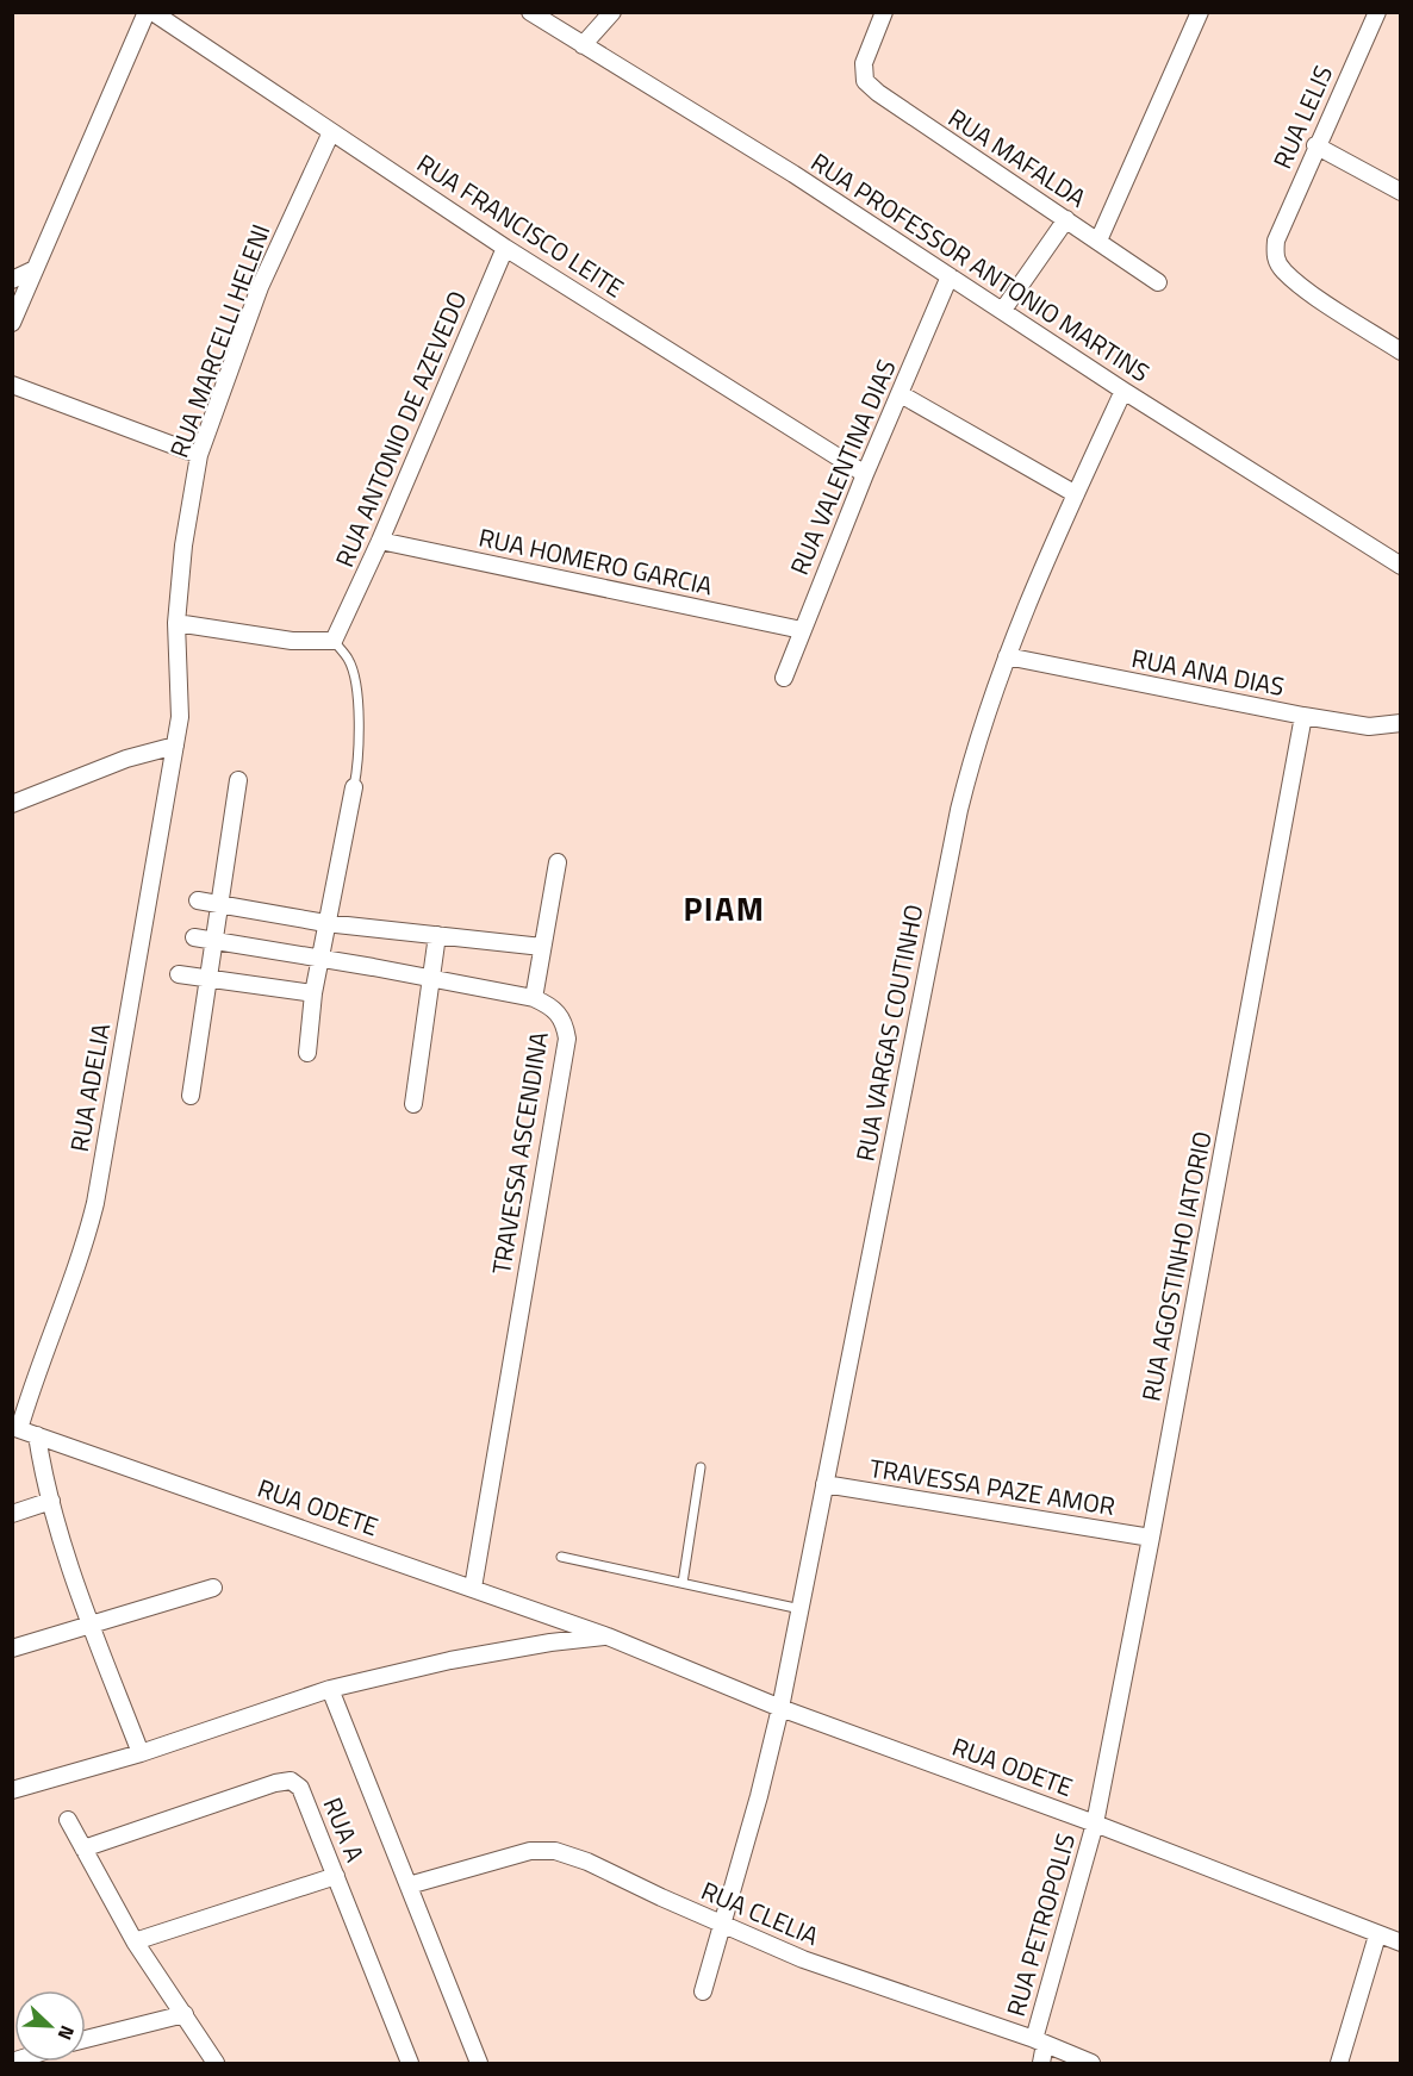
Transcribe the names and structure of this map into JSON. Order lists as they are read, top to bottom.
{
  "streets": {
    "street": [
      "RUA LELIS",
      "RUA MAFALDA",
      "RUA FRANCISCO LEITE",
      "RUA PROFESSOR ANTONIO MARTINS",
      "RUA MARCELLI HELENI",
      "RUA ANTONIO DE AZEVEDO",
      "RUA VALENTINA DIAS",
      "RUA HOMERO GARCIA",
      "RUA ANA DIAS",
      "RUA VARGAS COUTINHO",
      "RUA ADELIA",
      "TRAVESSA ASCENDINA",
      "RUA AGOSTINHO IATORIO",
      "TRAVESSA PAZE AMOR",
      "RUA ODETE",
      "RUA A",
      "RUA CLELIA",
      "RUA PETROPOLIS"
    ]
  },
  "crossings": [
    ["RUA FRANCISCO LEITE", "RUA MARCELLI HELENI"],
    ["RUA FRANCISCO LEITE", "RUA ANTONIO DE AZEVEDO"],
    ["RUA FRANCISCO LEITE", "RUA VALENTINA DIAS"],
    ["RUA PROFESSOR ANTONIO MARTINS", "RUA VALENTINA DIAS"],
    ["RUA PROFESSOR ANTONIO MARTINS", "RUA VARGAS COUTINHO"],
    ["RUA MARCELLI HELENI", "RUA ADELIA"],
    ["RUA ANTONIO DE AZEVEDO", "RUA HOMERO GARCIA"],
    ["RUA VALENTINA DIAS", "RUA HOMERO GARCIA"],
    ["RUA ANA DIAS", "RUA VARGAS COUTINHO"],
    ["RUA ANA DIAS", "RUA AGOSTINHO IATORIO"],
    ["RUA VARGAS COUTINHO", "TRAVESSA PAZE AMOR"],
    ["RUA VARGAS COUTINHO", "RUA ODETE"],
    ["RUA VARGAS COUTINHO", "RUA CLELIA"],
    ["RUA ADELIA", "RUA ODETE"],
    ["TRAVESSA ASCENDINA", "RUA ODETE"],
    ["RUA AGOSTINHO IATORIO", "TRAVESSA PAZE AMOR"],
    ["RUA AGOSTINHO IATORIO", "RUA ODETE"],
    ["RUA AGOSTINHO IATORIO", "RUA PETROPOLIS"],
    ["RUA ODETE", "RUA A"],
    ["RUA ODETE", "RUA PETROPOLIS"],
    ["RUA A", "RUA CLELIA"],
    ["RUA CLELIA", "RUA PETROPOLIS"]
  ],
  "districts": ["PIAM"],
  "north": "bottom right"
}
